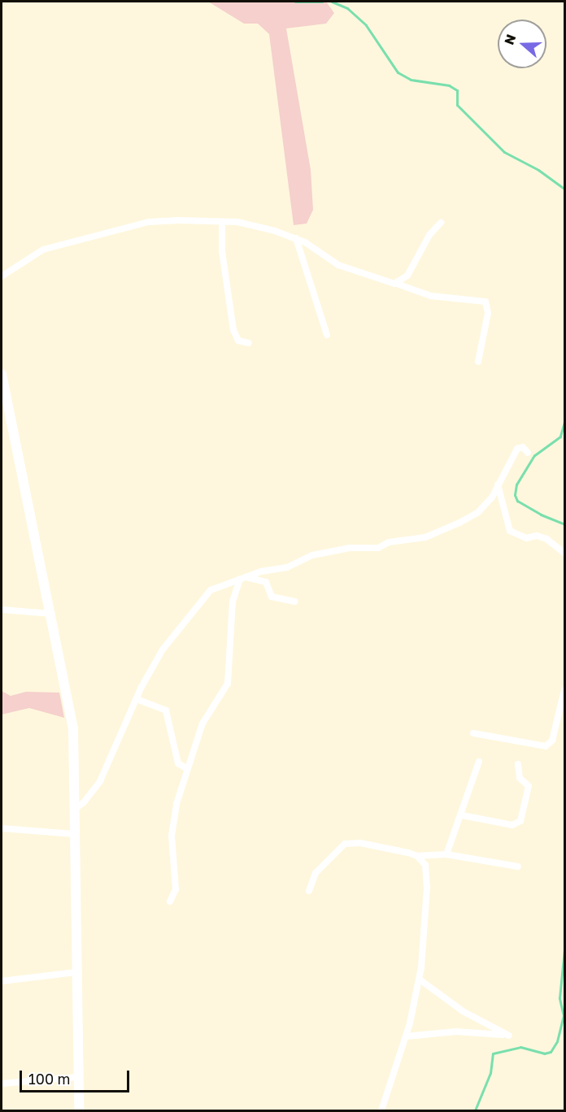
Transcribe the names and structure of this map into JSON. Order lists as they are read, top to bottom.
{
  "scale_bar": "100 m",
  "north": "left"
}
